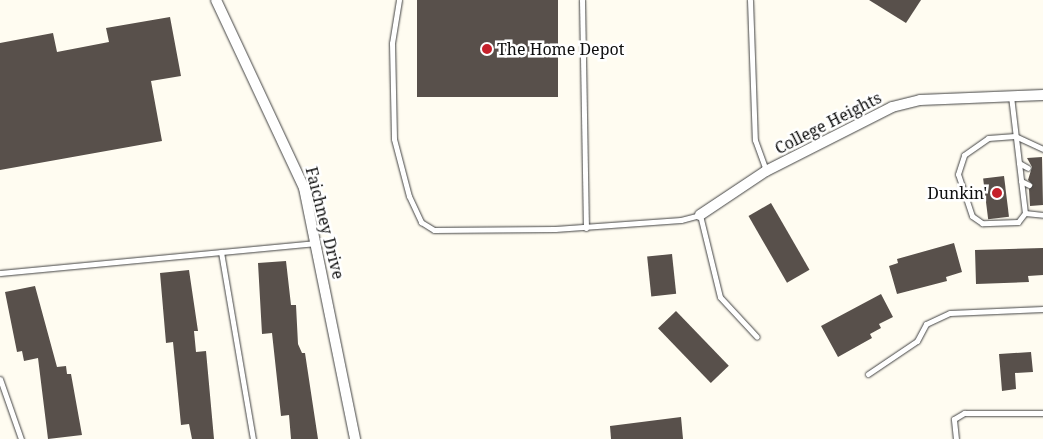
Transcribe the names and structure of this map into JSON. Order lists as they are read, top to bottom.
{
  "streets": {
    "street": ["College Heights", "Faichney Drive"]
  },
  "places": ["The Home Depot", "Dunkin'"]
}
